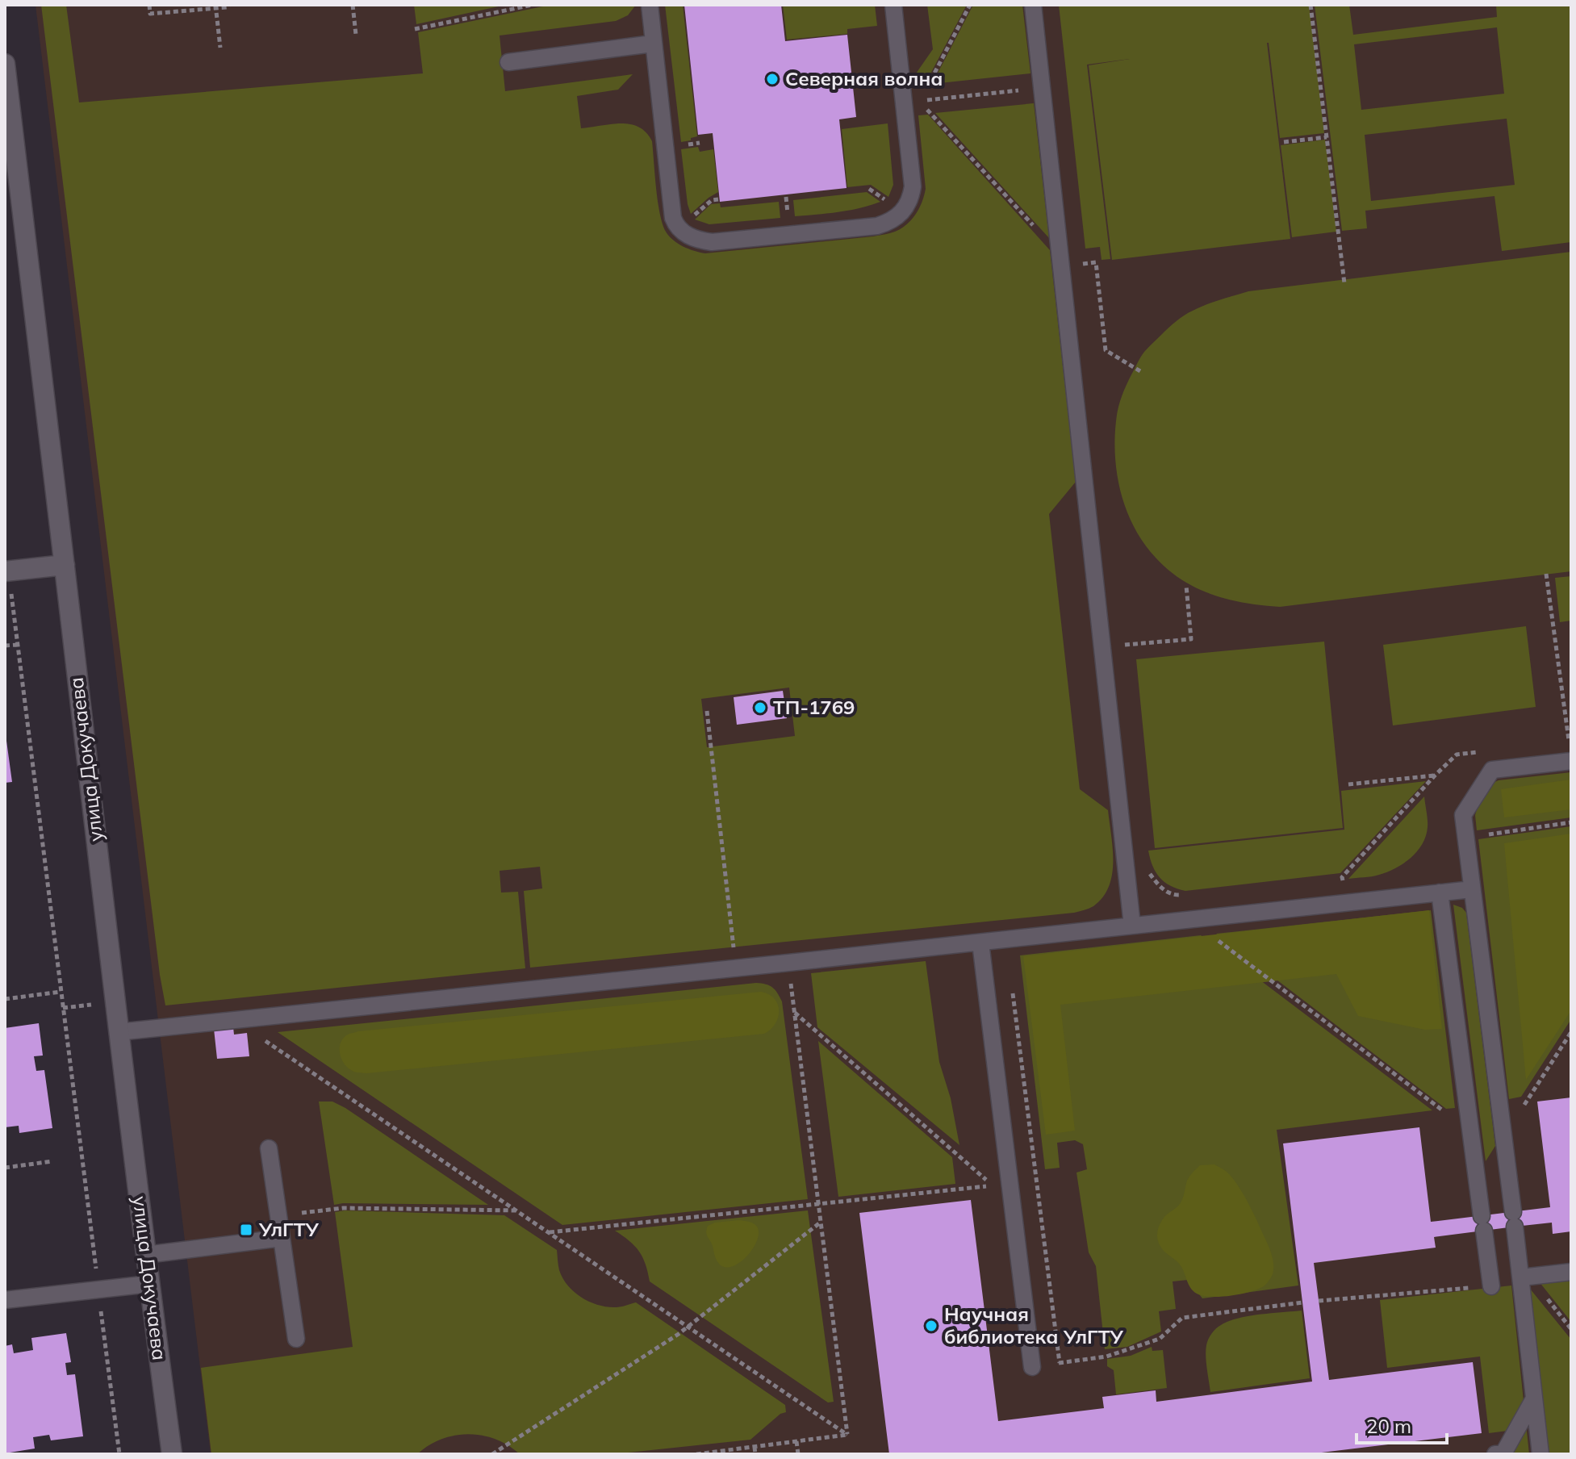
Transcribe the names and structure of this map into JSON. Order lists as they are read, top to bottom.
{
  "streets": {
    "street": ["улица Докучаева"]
  },
  "places": {
    "other": ["Северная волна", "ТП-1769", "Научная библиотека УлГТУ"],
    "transit": ["УлГТУ"]
  },
  "scale_bar": "20 m"
}
